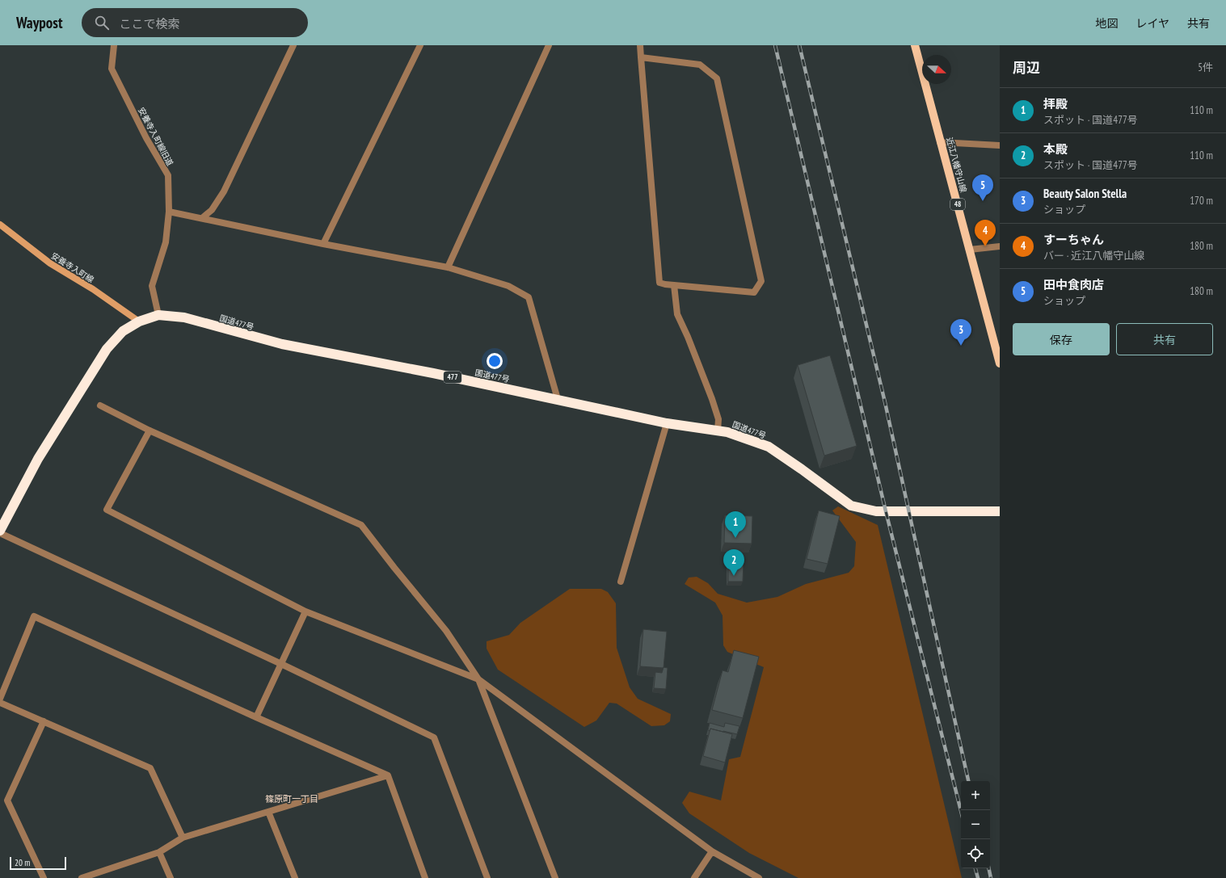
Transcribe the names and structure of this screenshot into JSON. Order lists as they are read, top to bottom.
{
  "streets": {
    "highway": ["国道477号", "477"],
    "main road": ["近江八幡守山線", "48", "安養寺入町線"],
    "street": ["安養寺入町線旧道"]
  },
  "crossings": [
    ["安養寺入町線旧道", "国道477号"],
    ["安養寺入町線", "国道477号"]
  ],
  "districts": ["篠原町一丁目"],
  "scale_bar": "20 m",
  "north": "right",
  "page": {
    "header": "Waypost",
    "search": "ここで検索",
    "nav": ["地図", "レイヤ", "共有"],
    "heading": ["周辺", "5件"],
    "list": [
      {
        "mark": "1",
        "name": "拝殿",
        "note": "スポット · 国道477号",
        "value": "110 m"
      },
      {
        "mark": "2",
        "name": "本殿",
        "note": "スポット · 国道477号",
        "value": "110 m"
      },
      {
        "mark": "3",
        "name": "Beauty Salon Stella",
        "note": "ショップ",
        "value": "170 m"
      },
      {
        "mark": "4",
        "name": "すーちゃん",
        "note": "バー · 近江八幡守山線",
        "value": "180 m"
      },
      {
        "mark": "5",
        "name": "田中食肉店",
        "note": "ショップ",
        "value": "180 m"
      }
    ],
    "pins": [
      "5",
      "4",
      "3",
      "1",
      "2"
    ],
    "buttons": ["保存", "共有"],
    "map_buttons": ["+", "−"],
    "scale": "20 m"
  }
}
